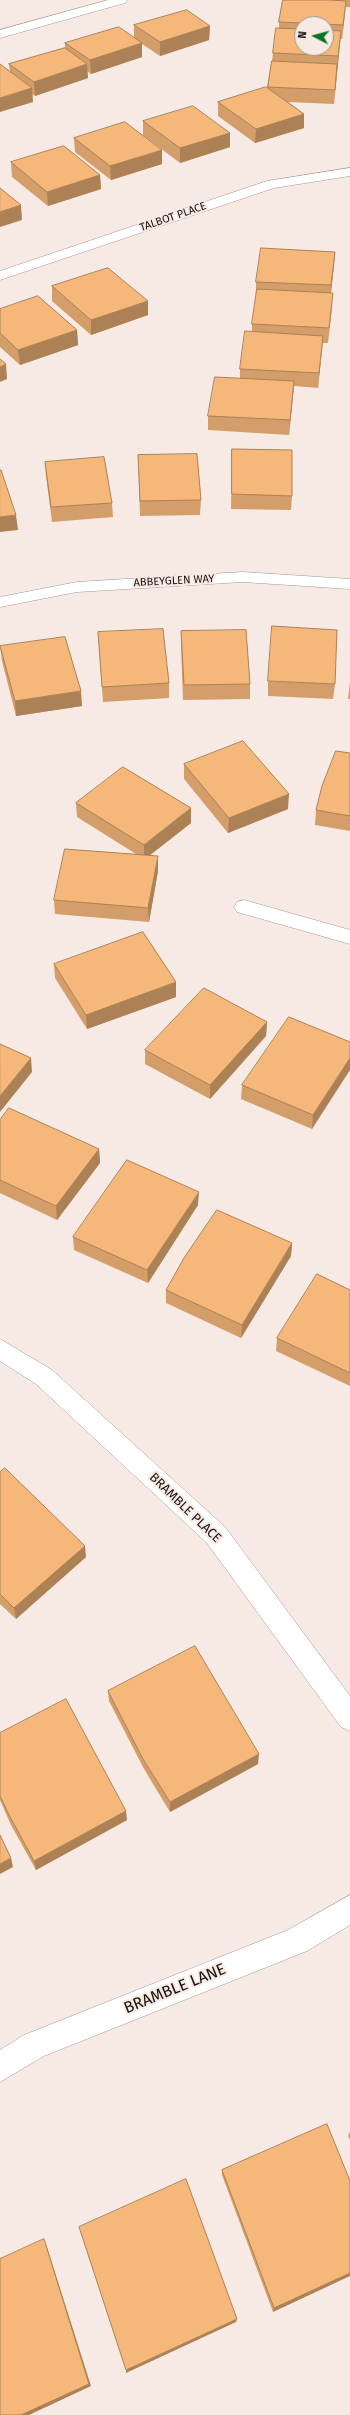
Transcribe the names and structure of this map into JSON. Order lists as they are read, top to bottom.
{
  "streets": {
    "street": [
      "TALBOT PLACE",
      "ABBEYGLEN WAY",
      "BRAMBLE PLACE",
      "BRAMBLE LANE"
    ]
  },
  "north": "left"
}
